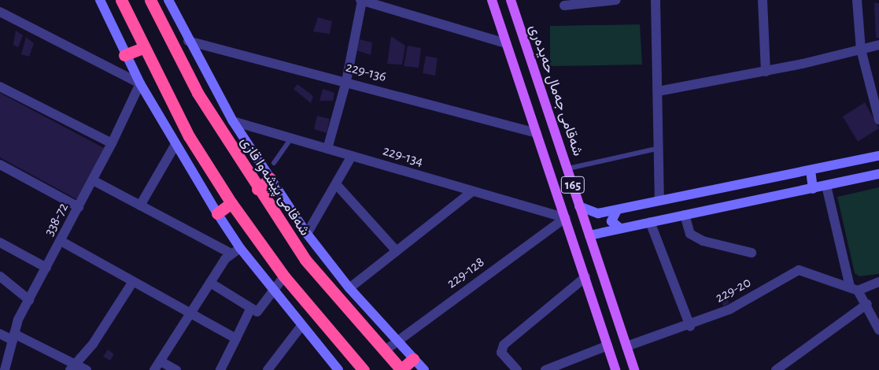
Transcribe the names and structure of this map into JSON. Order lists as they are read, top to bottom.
{
  "streets": {
    "highway": ["شەقامی پێشەوا قازی"],
    "main road": ["شەقامی جەمال حەیدەری", "165"],
    "street": [
      "229-136",
      "229-134",
      "338-72",
      "229-128",
      "229-20"
    ]
  },
  "crossings": [
    ["229-136", "165"],
    ["شەقامی جەمال حەیدەری", "229-20"],
    ["229-134", "165"],
    ["229-134", "229-128"],
    ["165", "229-128"],
    ["شەقامی پێشەوا قازی", "229-128"]
  ]
}
